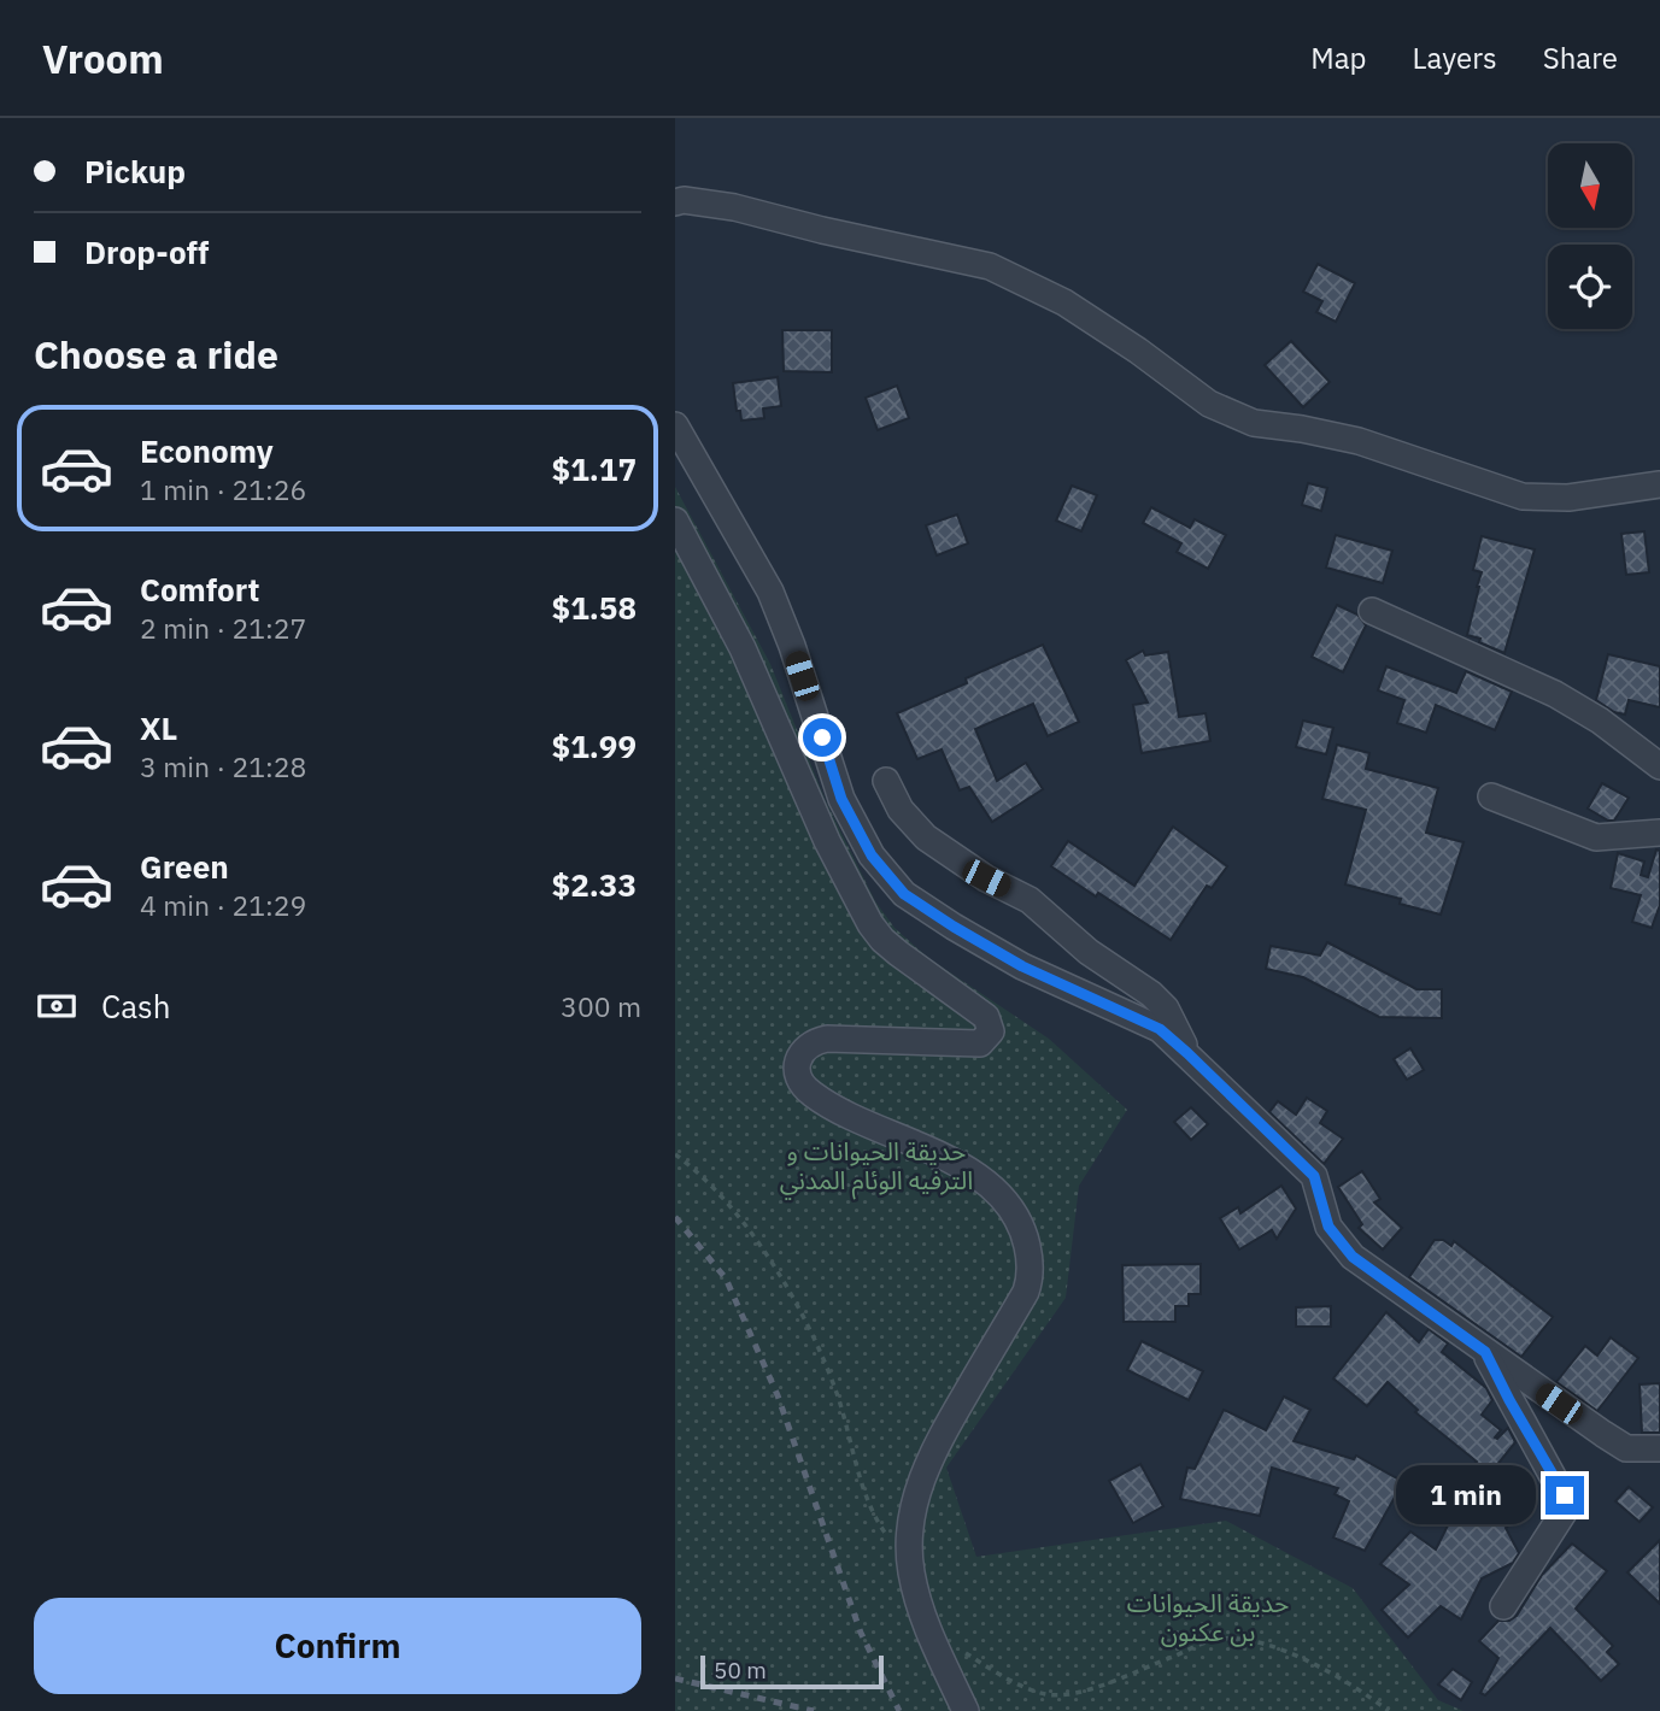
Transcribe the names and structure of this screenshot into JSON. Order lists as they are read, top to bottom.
{
  "parks": ["حديقة الحيوانات و الترفيه الوئام المدني", "حديقة الحيوانات بن عكنون"],
  "scale_bar": "50 m",
  "north": "bottom",
  "page": {
    "header": "Vroom",
    "nav": ["Map", "Layers", "Share"],
    "banner": ["Pickup", "Drop-off"],
    "heading": "Choose a ride",
    "list": [
      {
        "name": "Economy",
        "note": "1 min · 21:26",
        "value": "$1.17"
      },
      {
        "name": "Comfort",
        "note": "2 min · 21:27",
        "value": "$1.58"
      },
      {
        "name": "XL",
        "note": "3 min · 21:28",
        "value": "$1.99"
      },
      {
        "name": "Green",
        "note": "4 min · 21:29",
        "value": "$2.33"
      }
    ],
    "pay": ["Cash", "300 m"],
    "bubble": "1 min",
    "buttons": "Confirm",
    "scale": "50 m"
  }
}
